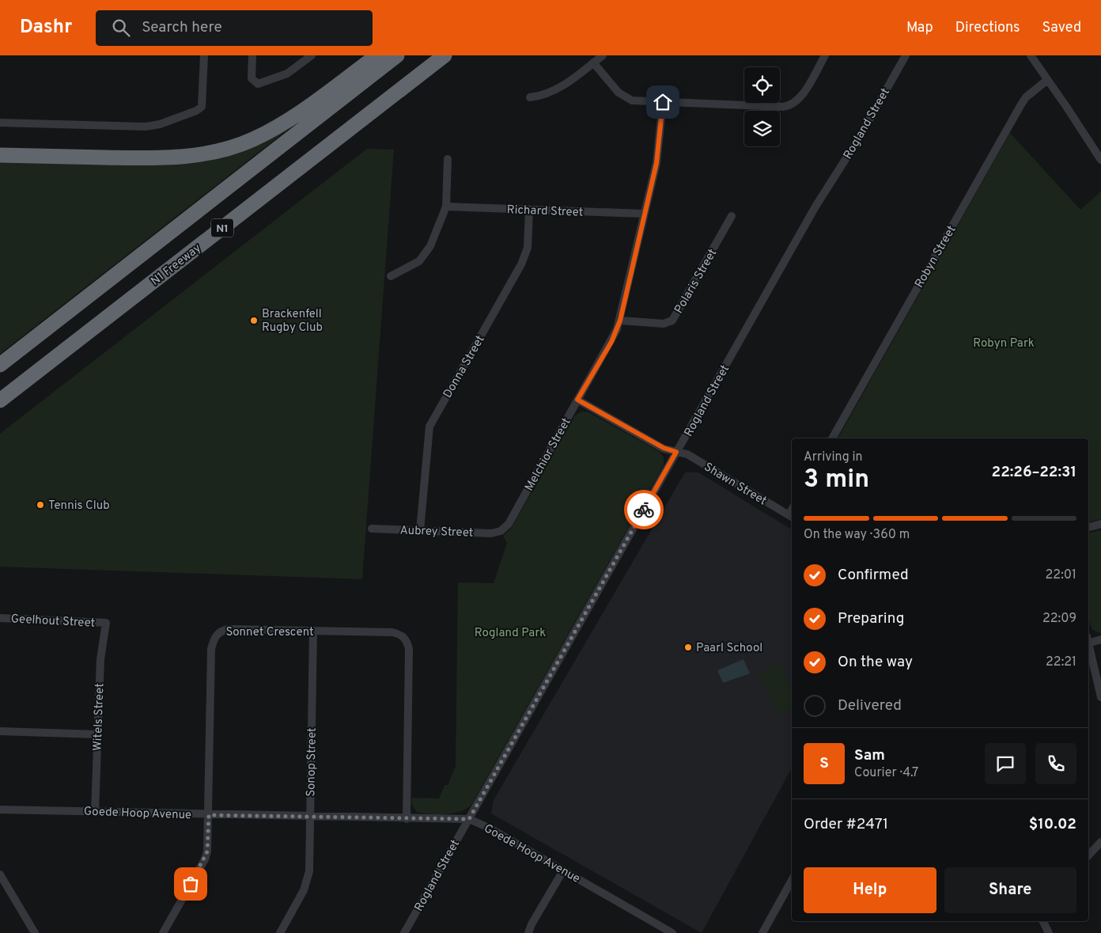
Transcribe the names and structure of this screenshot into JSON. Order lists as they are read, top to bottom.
{
  "streets": {
    "highway": ["N1", "N1 Freeway"],
    "street": [
      "Rogland Street",
      "Richard Street",
      "Robyn Street",
      "Polaris Street",
      "Donna Street",
      "Melchior Street",
      "Shawn Street",
      "Aubrey Street",
      "Geelhout Street",
      "Sonnet Crescent",
      "Witels Street",
      "Sonop Street",
      "Goede Hoop Avenue"
    ]
  },
  "crossings": [
    ["Rogland Street", "Shawn Street"],
    ["Rogland Street", "Goede Hoop Avenue"],
    ["Richard Street", "Donna Street"],
    ["Richard Street", "Melchior Street"],
    ["Polaris Street", "Melchior Street"],
    ["Donna Street", "Aubrey Street"],
    ["Melchior Street", "Shawn Street"],
    ["Melchior Street", "Aubrey Street"],
    ["Geelhout Street", "Witels Street"],
    ["Sonnet Crescent", "Sonop Street"],
    ["Sonnet Crescent", "Goede Hoop Avenue"],
    ["Witels Street", "Goede Hoop Avenue"],
    ["Sonop Street", "Goede Hoop Avenue"]
  ],
  "parks": ["Robyn Park", "Rogland Park"],
  "places": ["Brackenfell Rugby Club", "Tennis Club", "Paarl School"],
  "page": {
    "header": "Dashr",
    "search": "Search here",
    "nav": ["Map", "Directions", "Saved"],
    "heading": ["3 min", "Arriving in", "22:26–22:31"],
    "panel": [
      "Sam",
      "Courier · 4.7",
      "Order #2471",
      "$10.02"
    ],
    "bar": "On the way · 360 m",
    "list": [
      ["Confirmed", "22:01"],
      ["Preparing", "22:09"],
      ["On the way", "22:21"],
      "Delivered"
    ],
    "round": "S",
    "buttons": ["Help", "Share"]
  }
}
